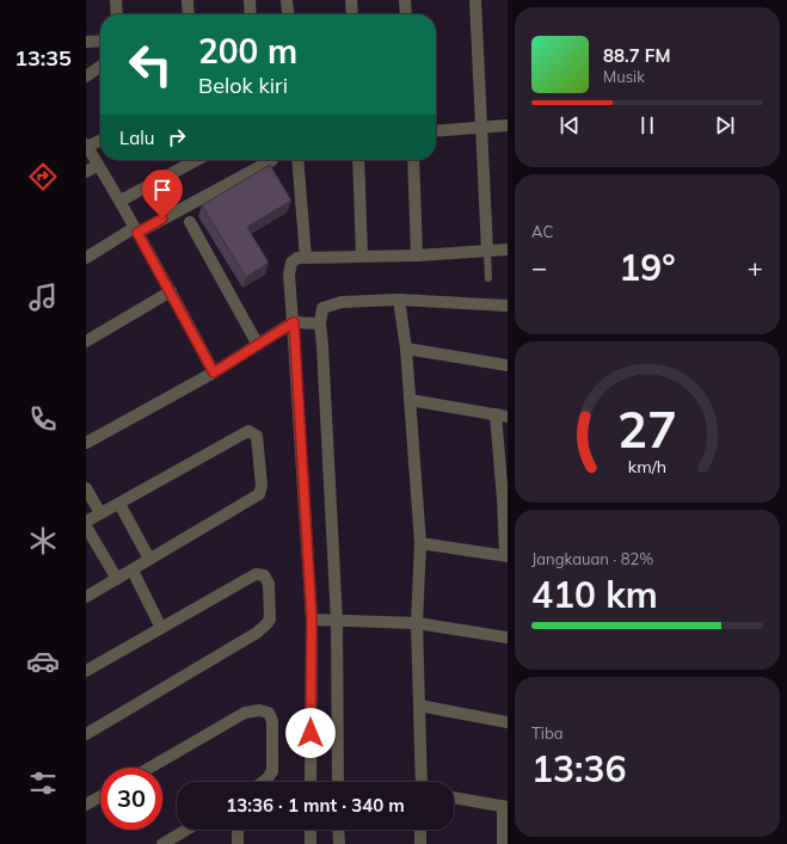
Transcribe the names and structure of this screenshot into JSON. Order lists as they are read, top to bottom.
{
  "page": {
    "tabs": "13:35",
    "turn": ["200 m", "Belok kiri"],
    "song": ["88.7 FM", "Musik"],
    "then": "Lalu",
    "tile": [
      "AC",
      ["Jangkauan · 82%", "410 km"],
      ["Tiba", "13:36"]
    ],
    "heat": ["−", "19°", "+"],
    "limit": "30",
    "trip": "13:36 · 1 mnt · 340 m",
    "gauge": ["27", "km/h"]
  }
}
